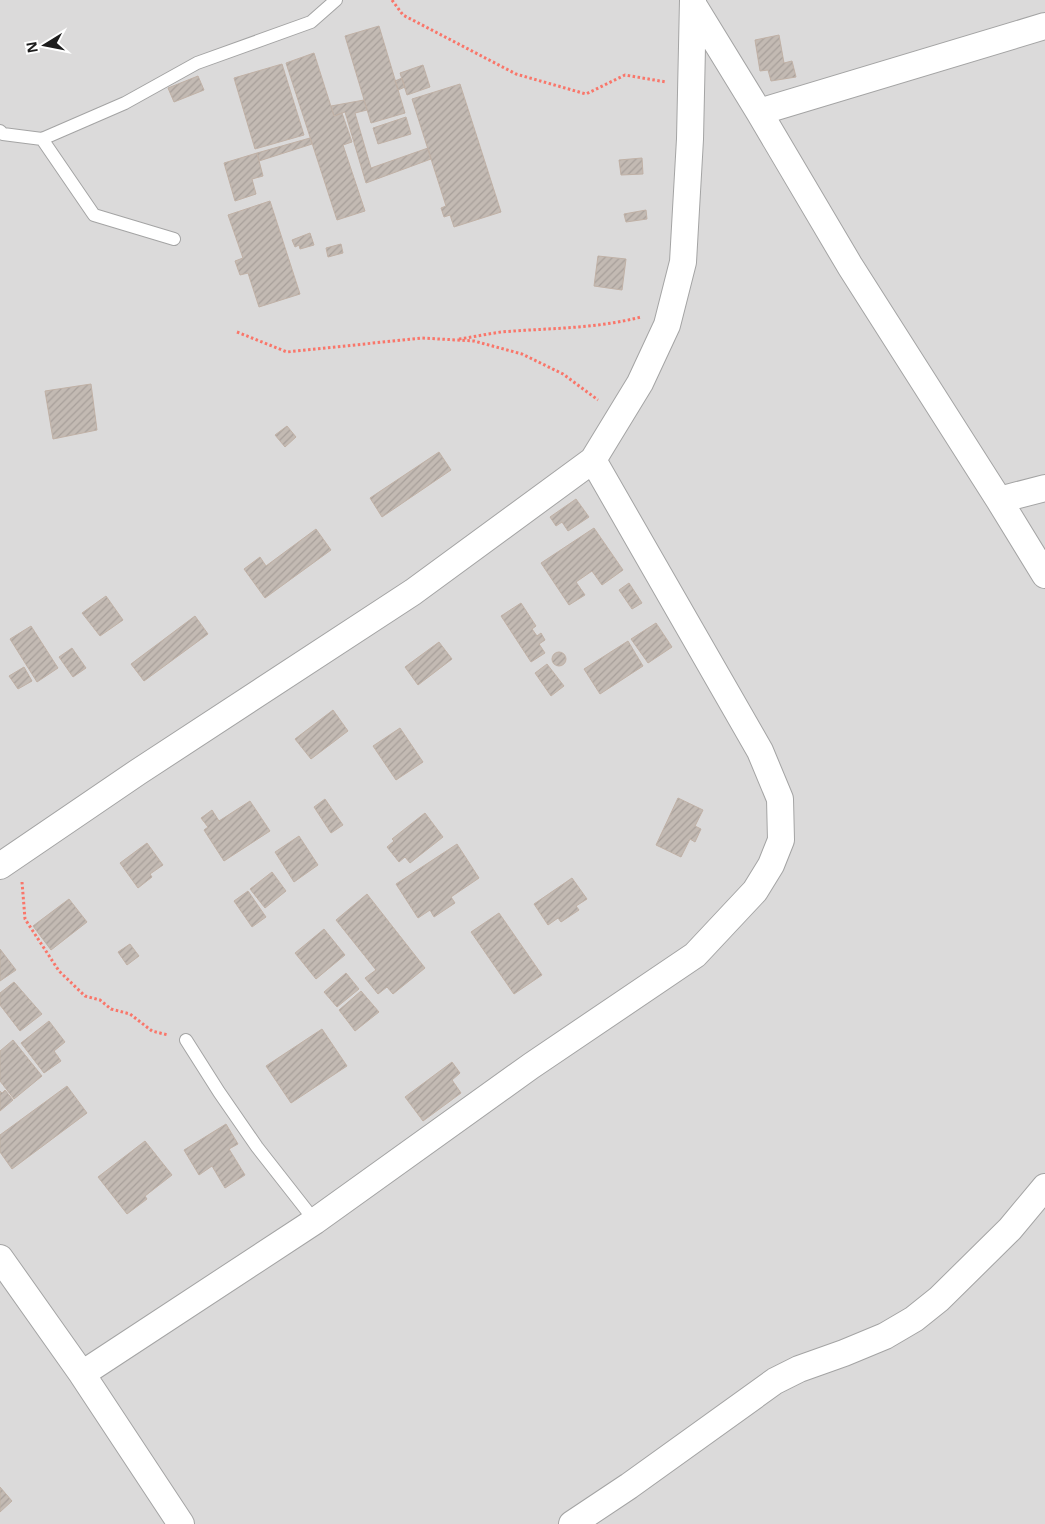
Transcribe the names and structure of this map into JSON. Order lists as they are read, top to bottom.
{
  "north": "left"
}
